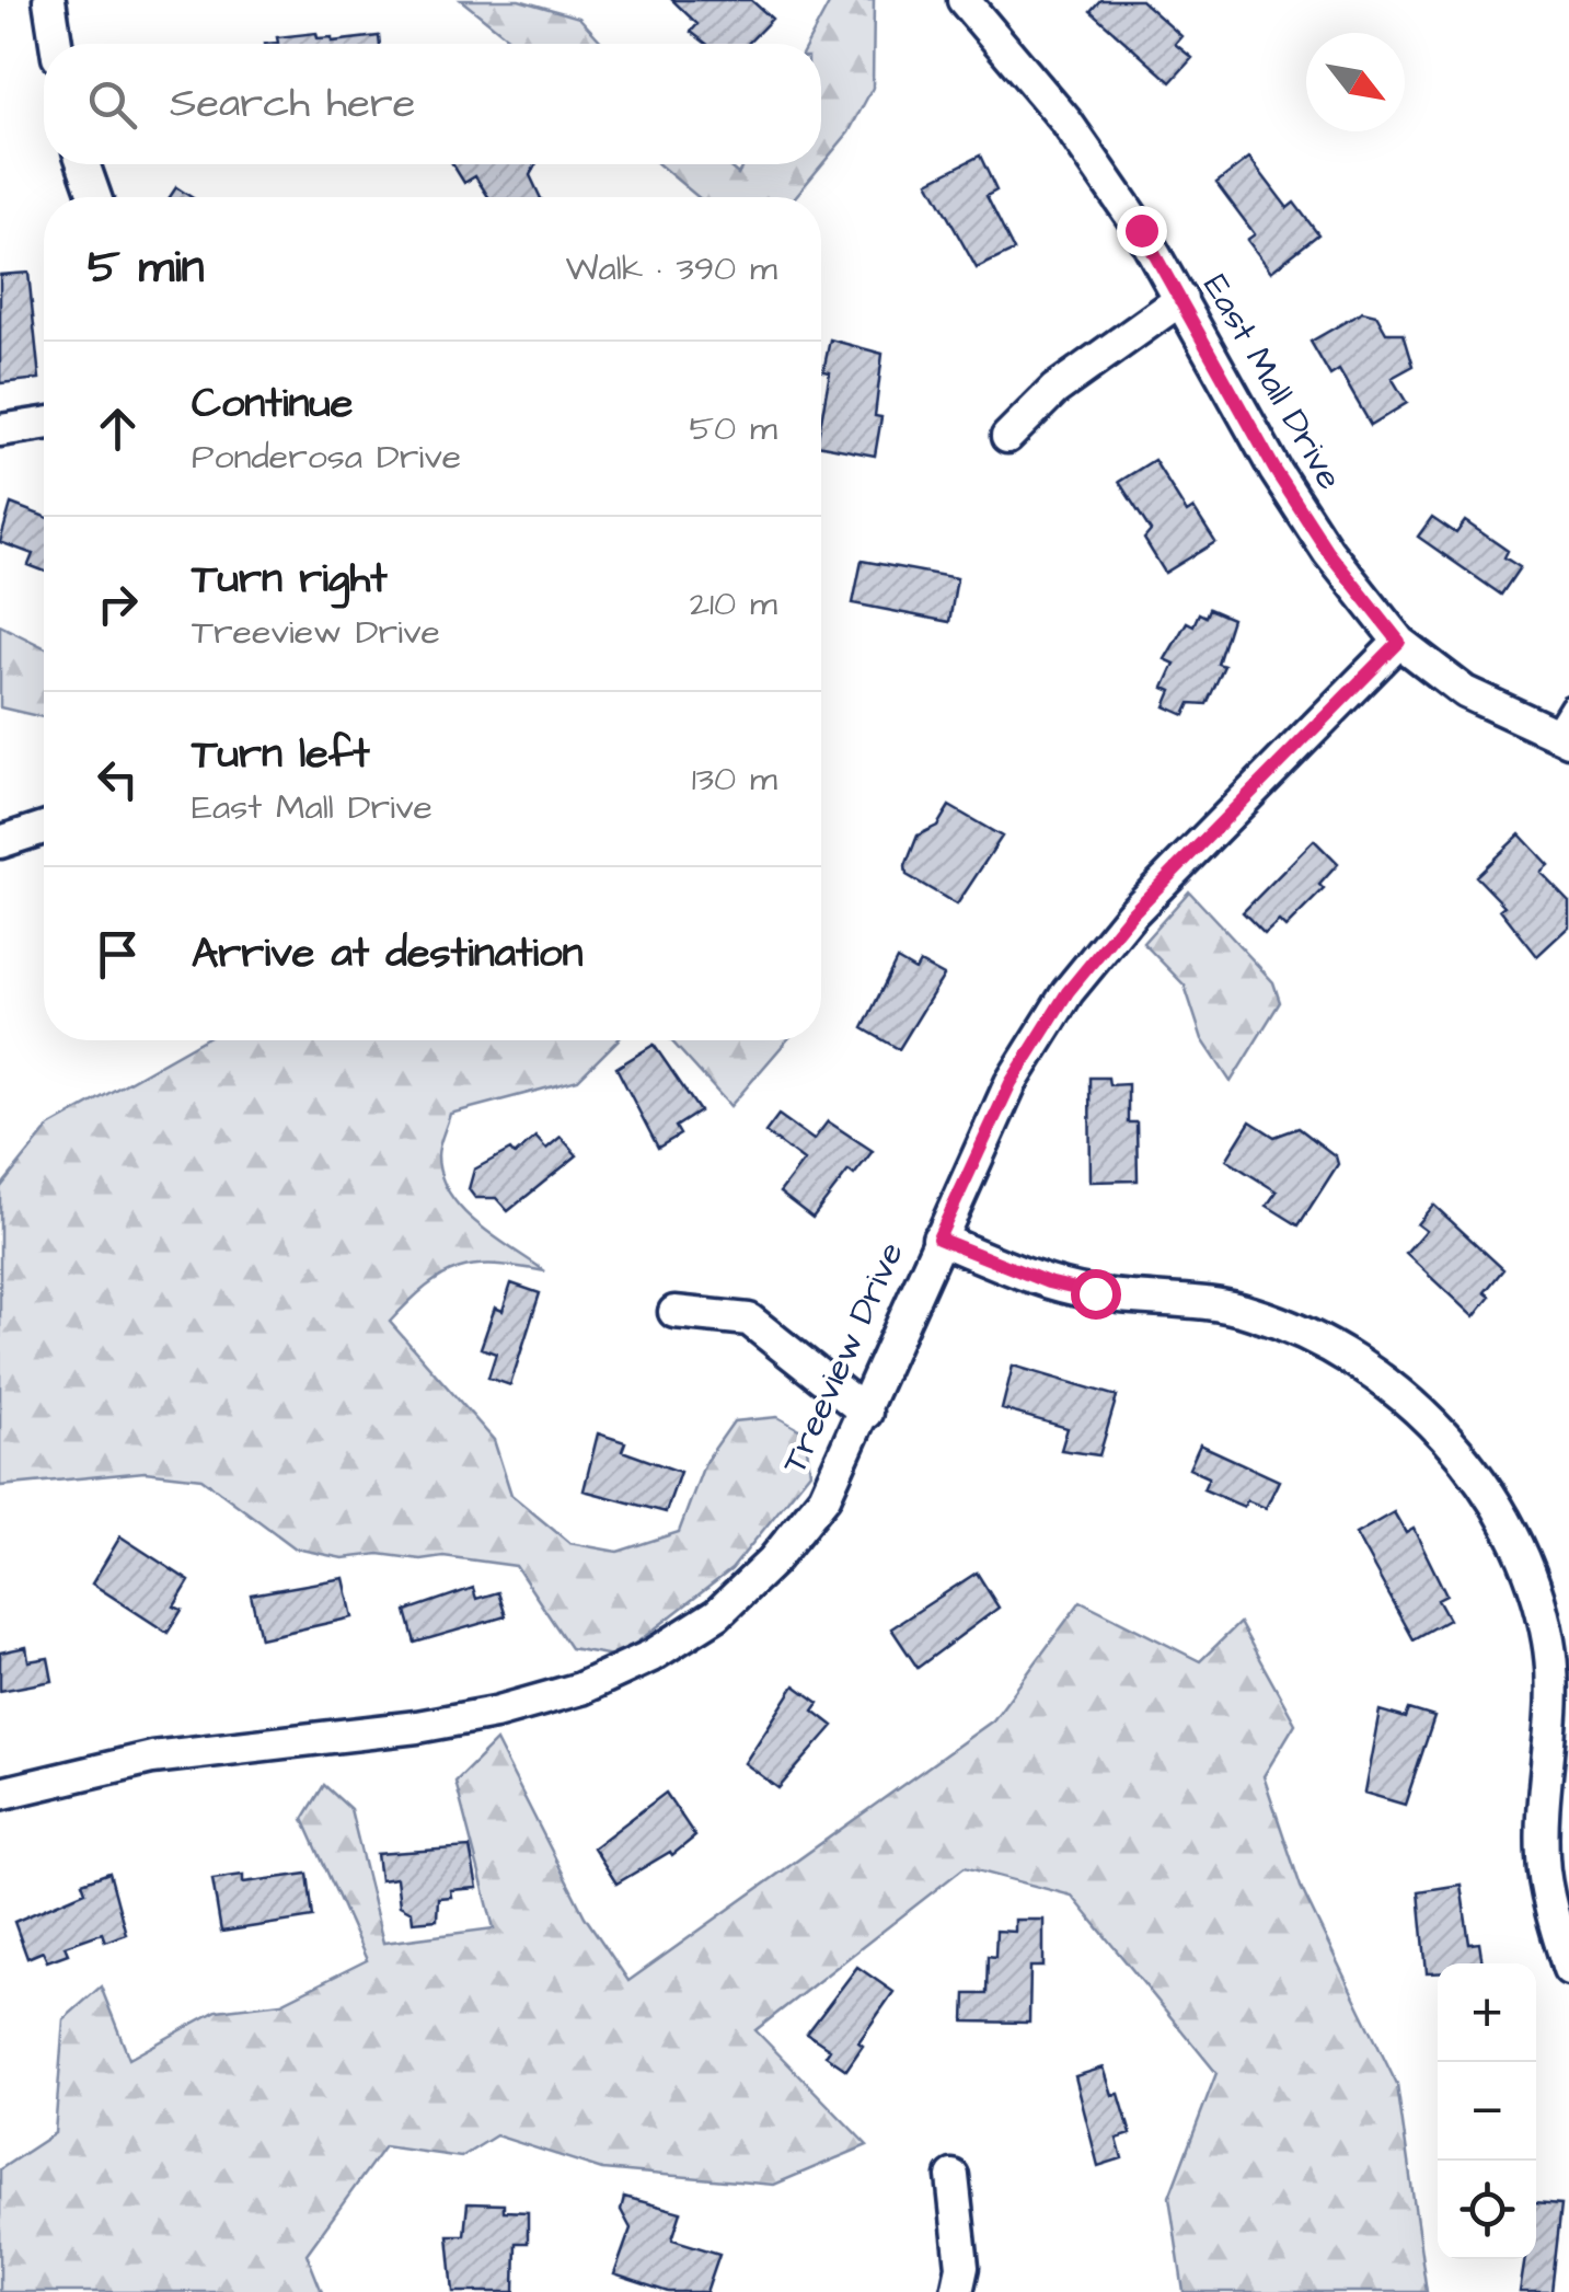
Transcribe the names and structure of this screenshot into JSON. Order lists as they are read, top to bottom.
{
  "streets": {
    "street": ["East Mall Drive", "Treeview Drive"]
  },
  "crossings": [
    ["East Mall Drive", "Treeview Drive"]
  ],
  "north": "bottom right",
  "page": {
    "search": "Search here",
    "heading": ["5 min", "Walk · 390 m"],
    "list": [
      ["Continue", "Ponderosa Drive", "50 m"],
      ["Turn right", "Treeview Drive", "210 m"],
      ["Turn left", "East Mall Drive", "130 m"],
      "Arrive at destination"
    ],
    "map_buttons": ["+", "−"]
  }
}
